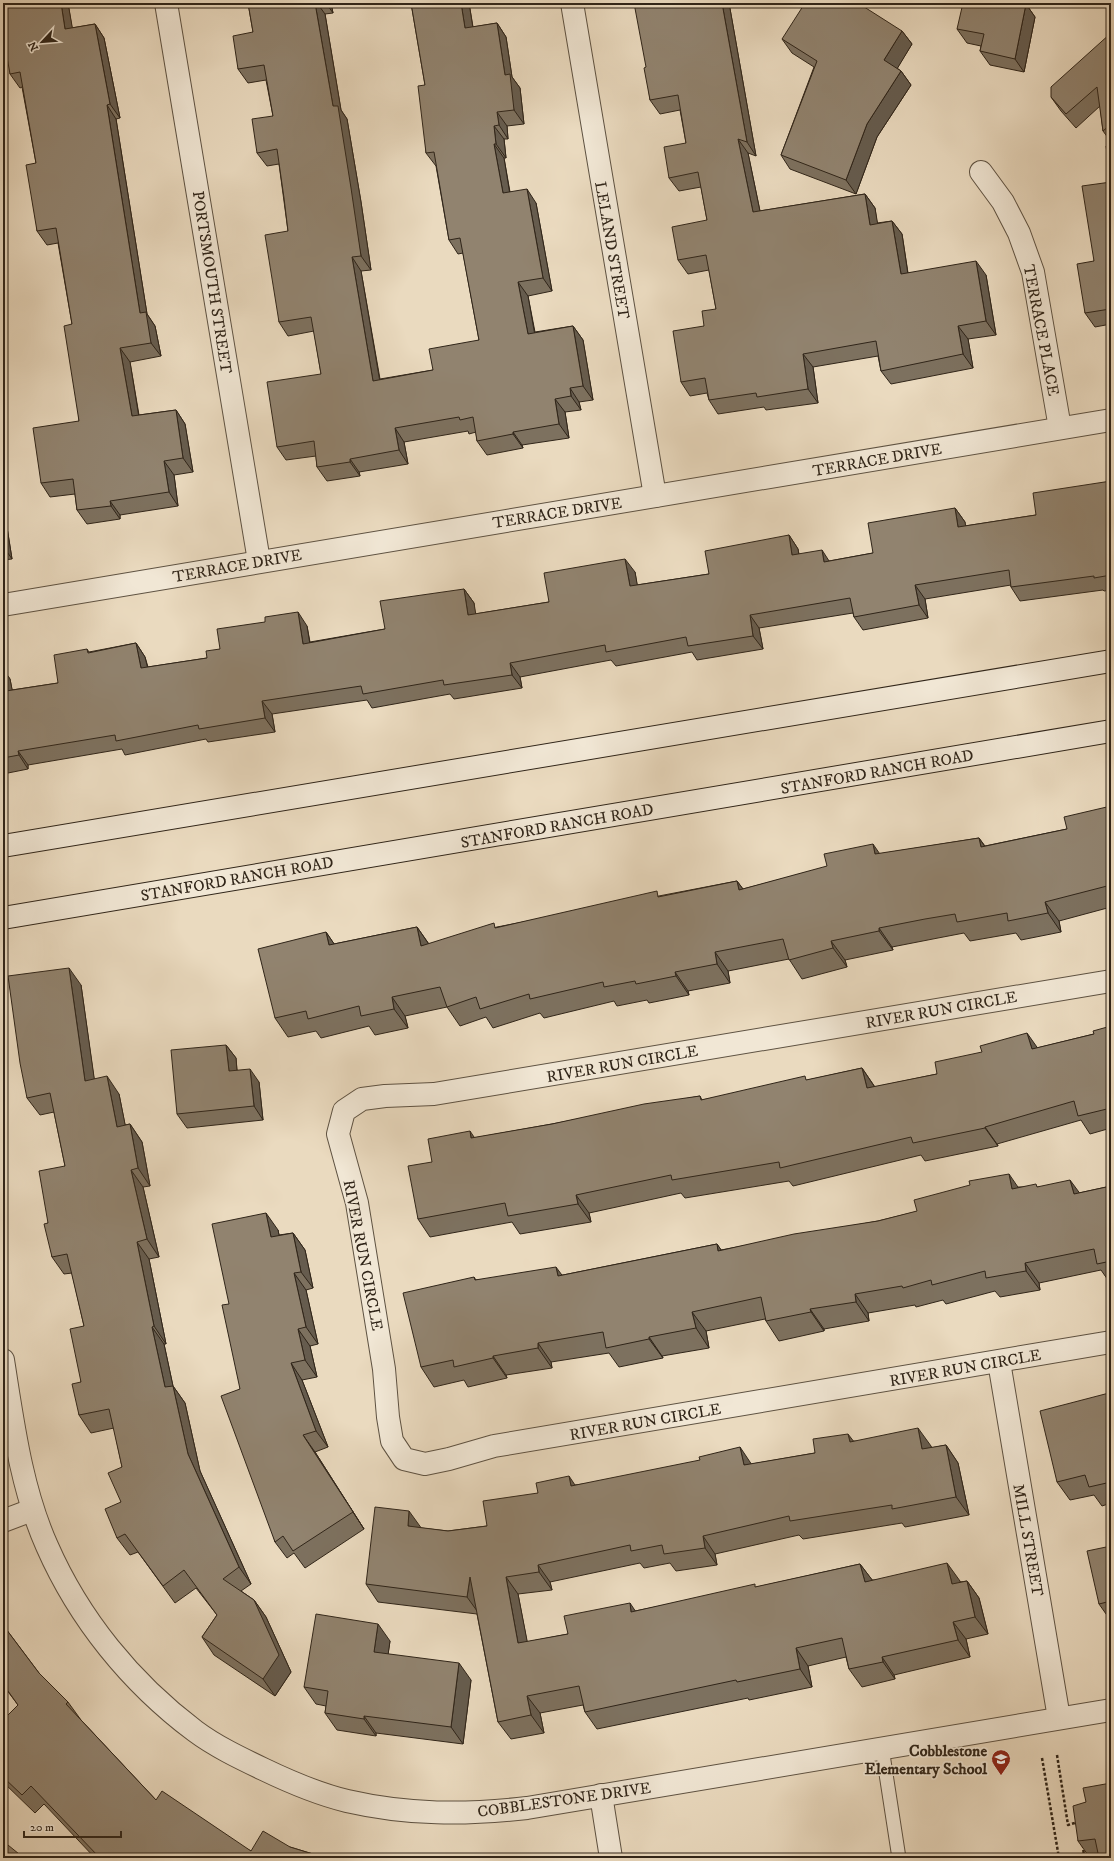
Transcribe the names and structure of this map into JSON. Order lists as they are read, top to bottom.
{
  "streets": {
    "street": [
      "LELAND STREET",
      "PORTSMOUTH STREET",
      "TERRACE PLACE",
      "TERRACE DRIVE",
      "STANFORD RANCH ROAD",
      "RIVER RUN CIRCLE",
      "MILL STREET",
      "COBBLESTONE DRIVE"
    ]
  },
  "crossings": [
    ["LELAND STREET", "TERRACE DRIVE"],
    ["PORTSMOUTH STREET", "TERRACE DRIVE"],
    ["TERRACE PLACE", "TERRACE DRIVE"],
    ["RIVER RUN CIRCLE", "MILL STREET"],
    ["MILL STREET", "COBBLESTONE DRIVE"]
  ],
  "places": {
    "school or university": ["Cobblestone Elementary School"]
  },
  "scale_bar": "20 m",
  "north": "bottom left"
}
